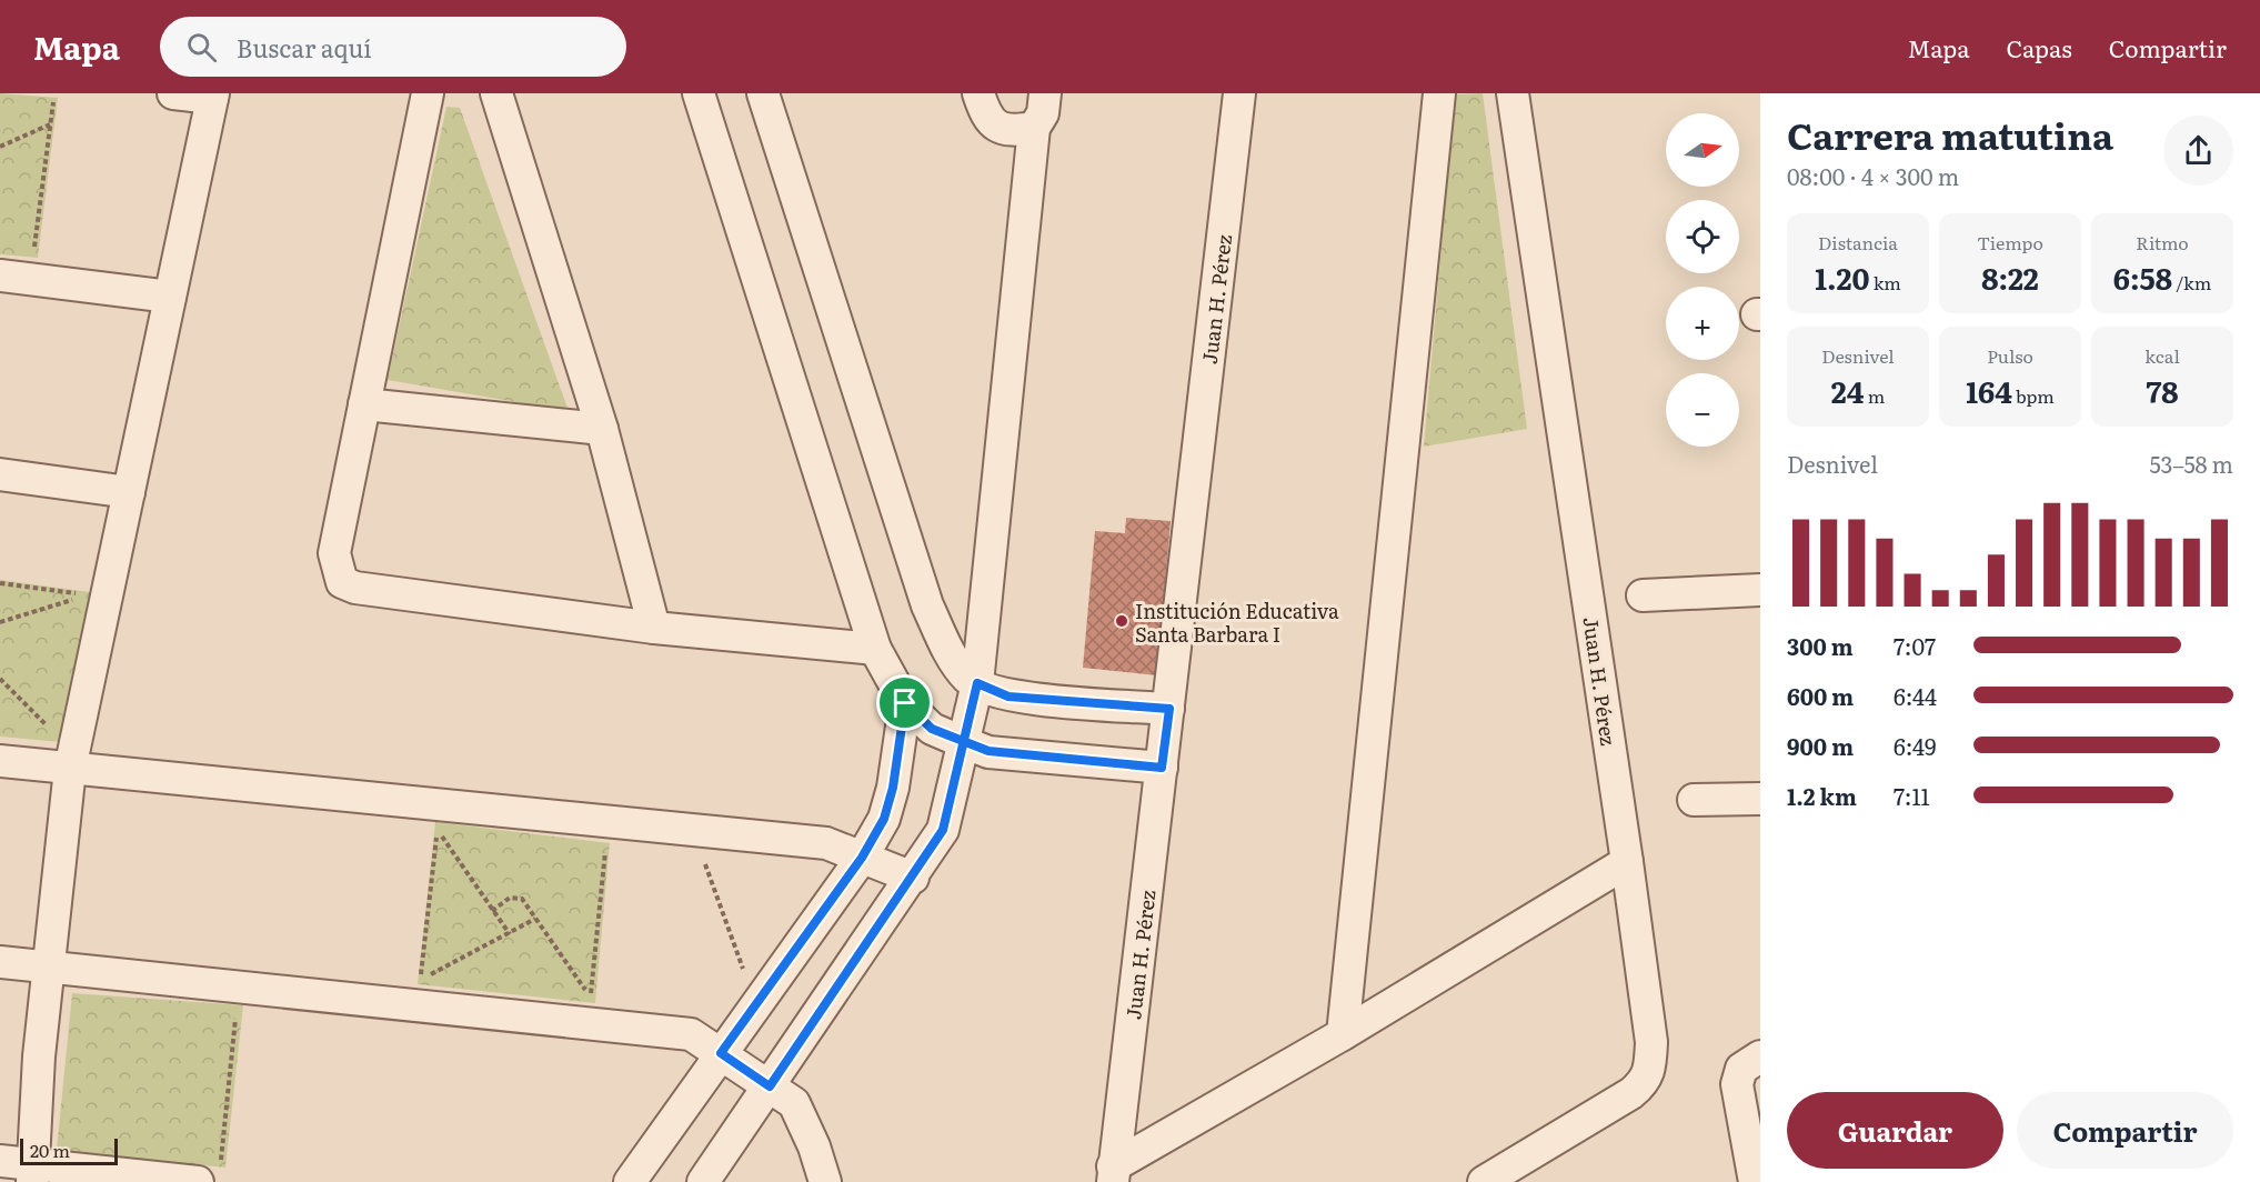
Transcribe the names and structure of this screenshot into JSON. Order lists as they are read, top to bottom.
{
  "streets": {
    "street": ["Juan H. Pérez"]
  },
  "places": ["Institución Educativa Santa Barbara I"],
  "scale_bar": "20 m",
  "north": "right",
  "page": {
    "header": "Mapa",
    "search": "Buscar aquí",
    "nav": ["Mapa", "Capas", "Compartir"],
    "heading": ["Carrera matutina", "08:00 · 4 × 300 m"],
    "map_buttons": ["+", "−"],
    "stats": [
      ["Distancia", "1.20 km"],
      ["Tiempo", "8:22"],
      ["Ritmo", "6:58 /km"],
      ["Desnivel", "24 m"],
      ["Pulso", "164 bpm"],
      ["kcal", "78"]
    ],
    "chart": ["Desnivel", "53–58 m"],
    "list": [
      {
        "name": "300 m",
        "note": "7:07"
      },
      {
        "name": "600 m",
        "note": "6:44"
      },
      {
        "name": "900 m",
        "note": "6:49"
      },
      {
        "name": "1.2 km",
        "note": "7:11"
      }
    ],
    "buttons": ["Guardar", "Compartir"],
    "scale": "20 m"
  }
}
